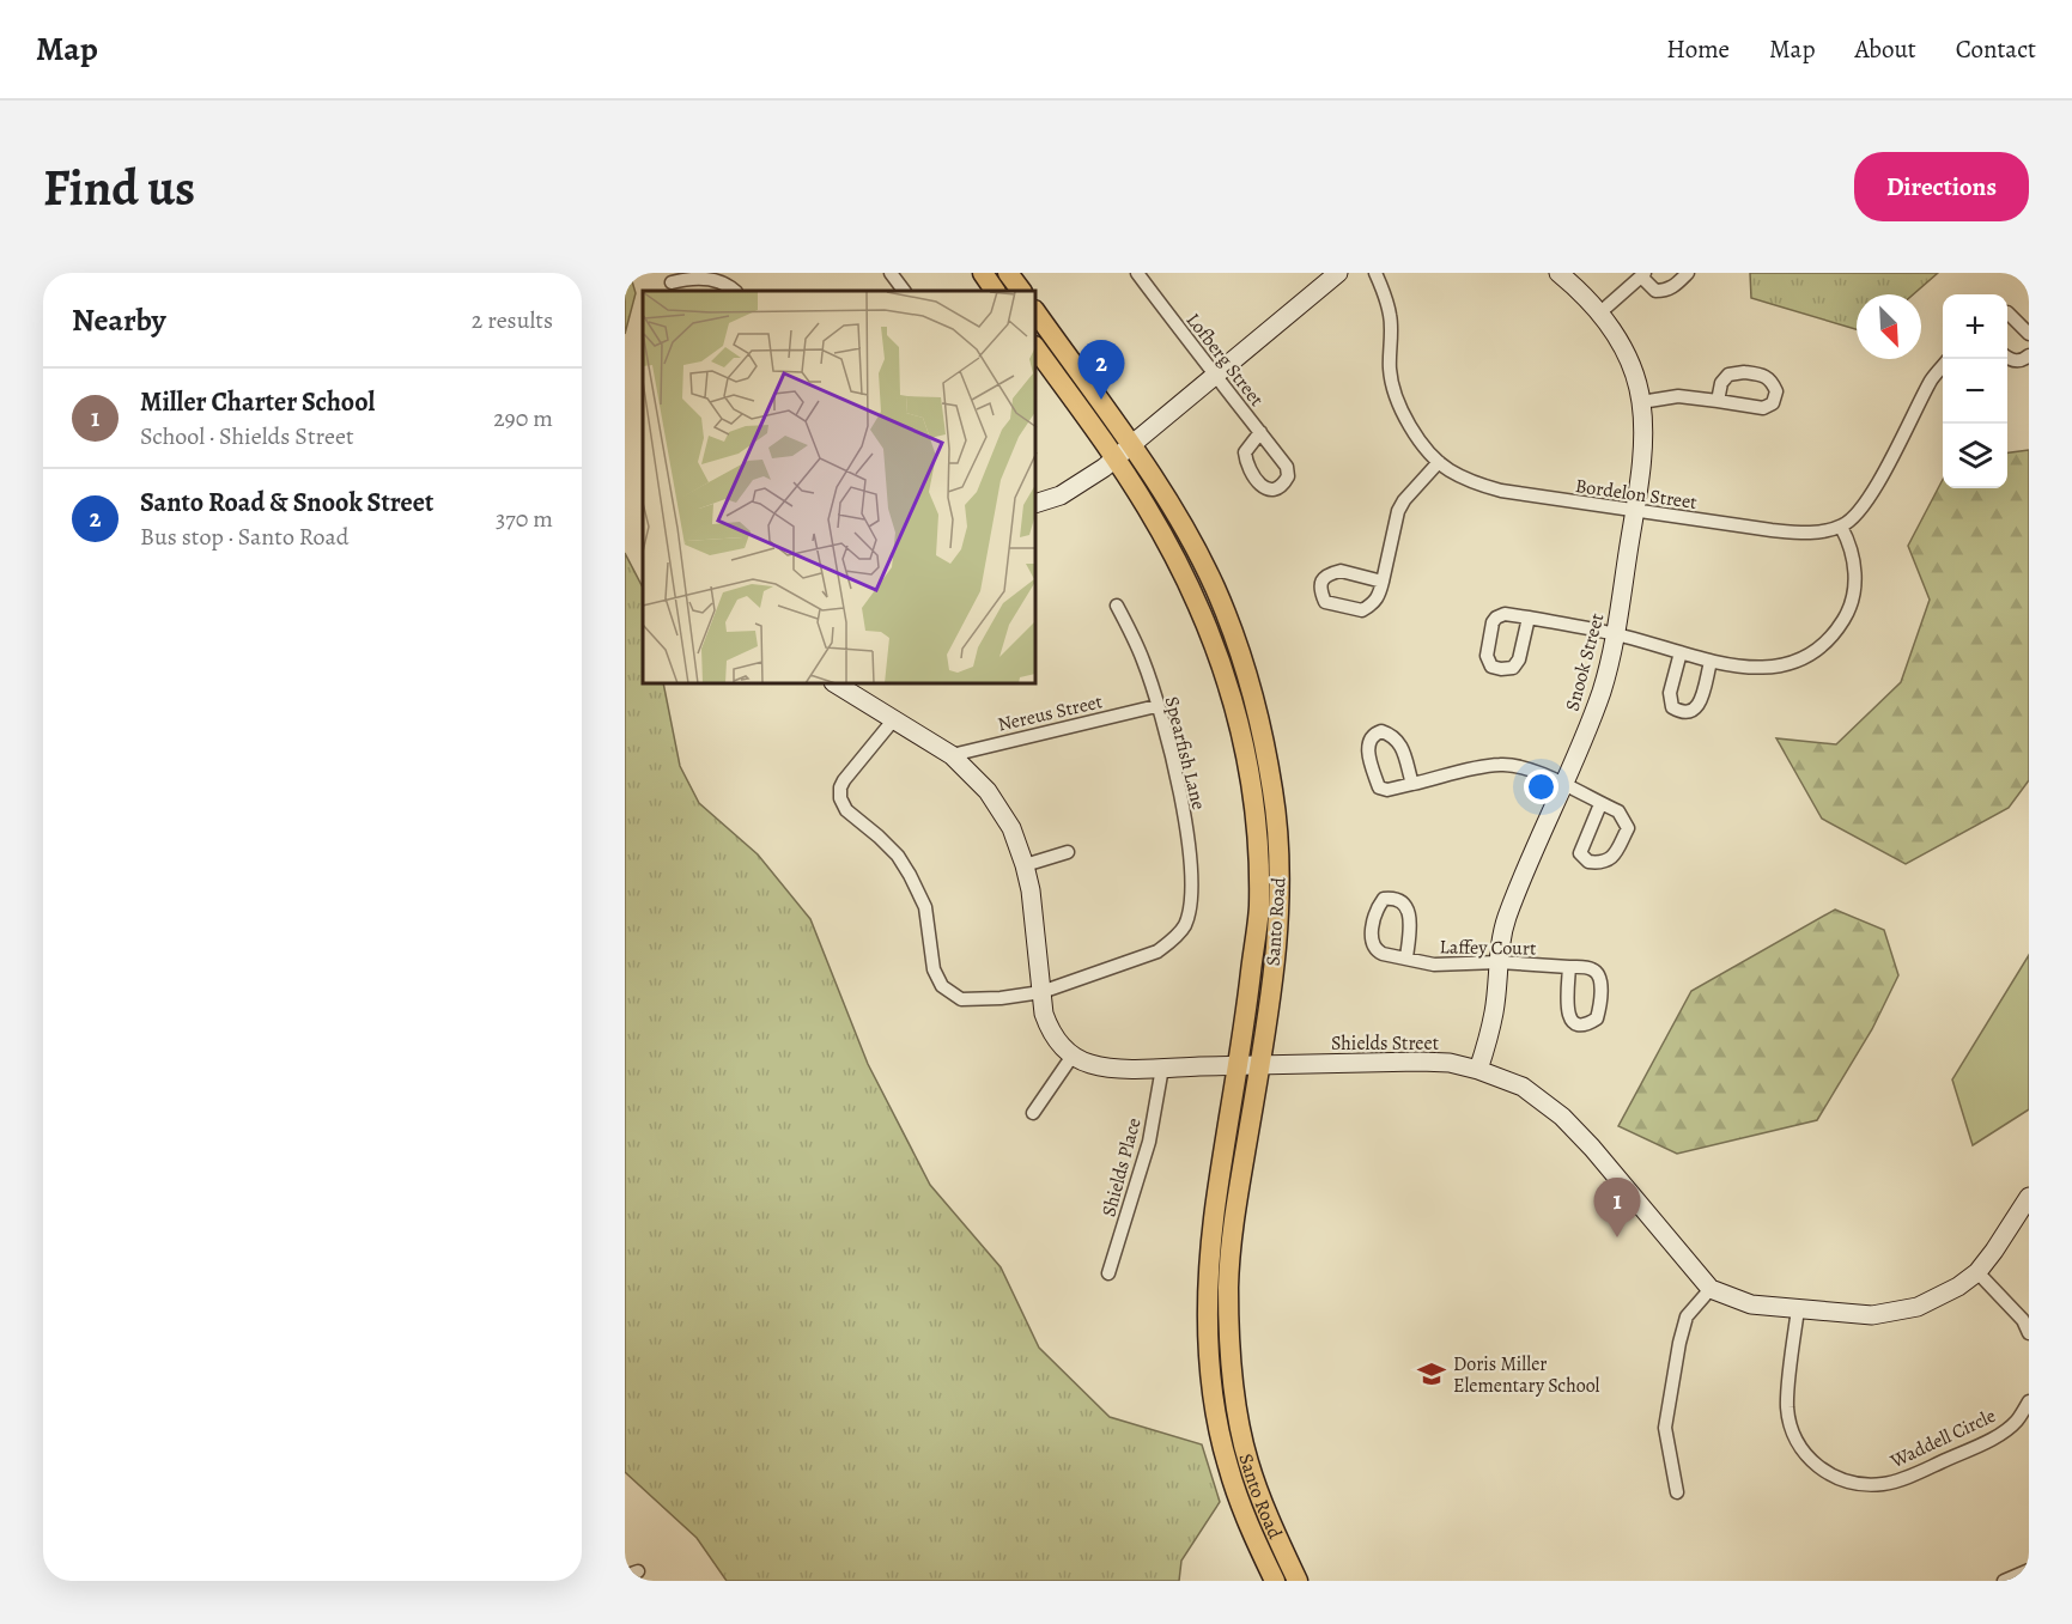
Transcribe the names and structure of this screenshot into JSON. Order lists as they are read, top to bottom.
{
  "streets": {
    "main road": ["Santo Road"],
    "street": [
      "Lofberg Street",
      "Bordelon Street",
      "Snook Street",
      "Nereus Street",
      "Spearfish Lane",
      "Laffey Court",
      "Shields Street",
      "Shields Place",
      "Waddell Circle"
    ]
  },
  "crossings": [
    ["Bordelon Street", "Snook Street"],
    ["Snook Street", "Laffey Court"],
    ["Snook Street", "Shields Street"],
    ["Nereus Street", "Spearfish Lane"],
    ["Santo Road", "Shields Street"],
    ["Shields Street", "Shields Place"],
    ["Shields Street", "Waddell Circle"]
  ],
  "places": {
    "school or university": ["Doris Miller Elementary School"]
  },
  "north": "bottom right",
  "page": {
    "header": "Map",
    "nav": [
      "Home",
      "Map",
      "About",
      "Contact"
    ],
    "buttons": "Directions",
    "title": "Find us",
    "heading": ["Nearby", "2 results"],
    "map_buttons": ["+", "−"],
    "pins": ["2", "1"],
    "list": [
      {
        "mark": "1",
        "name": "Miller Charter School",
        "note": "School · Shields Street",
        "value": "290 m"
      },
      {
        "mark": "2",
        "name": "Santo Road & Snook Street",
        "note": "Bus stop · Santo Road",
        "value": "370 m"
      }
    ]
  }
}
